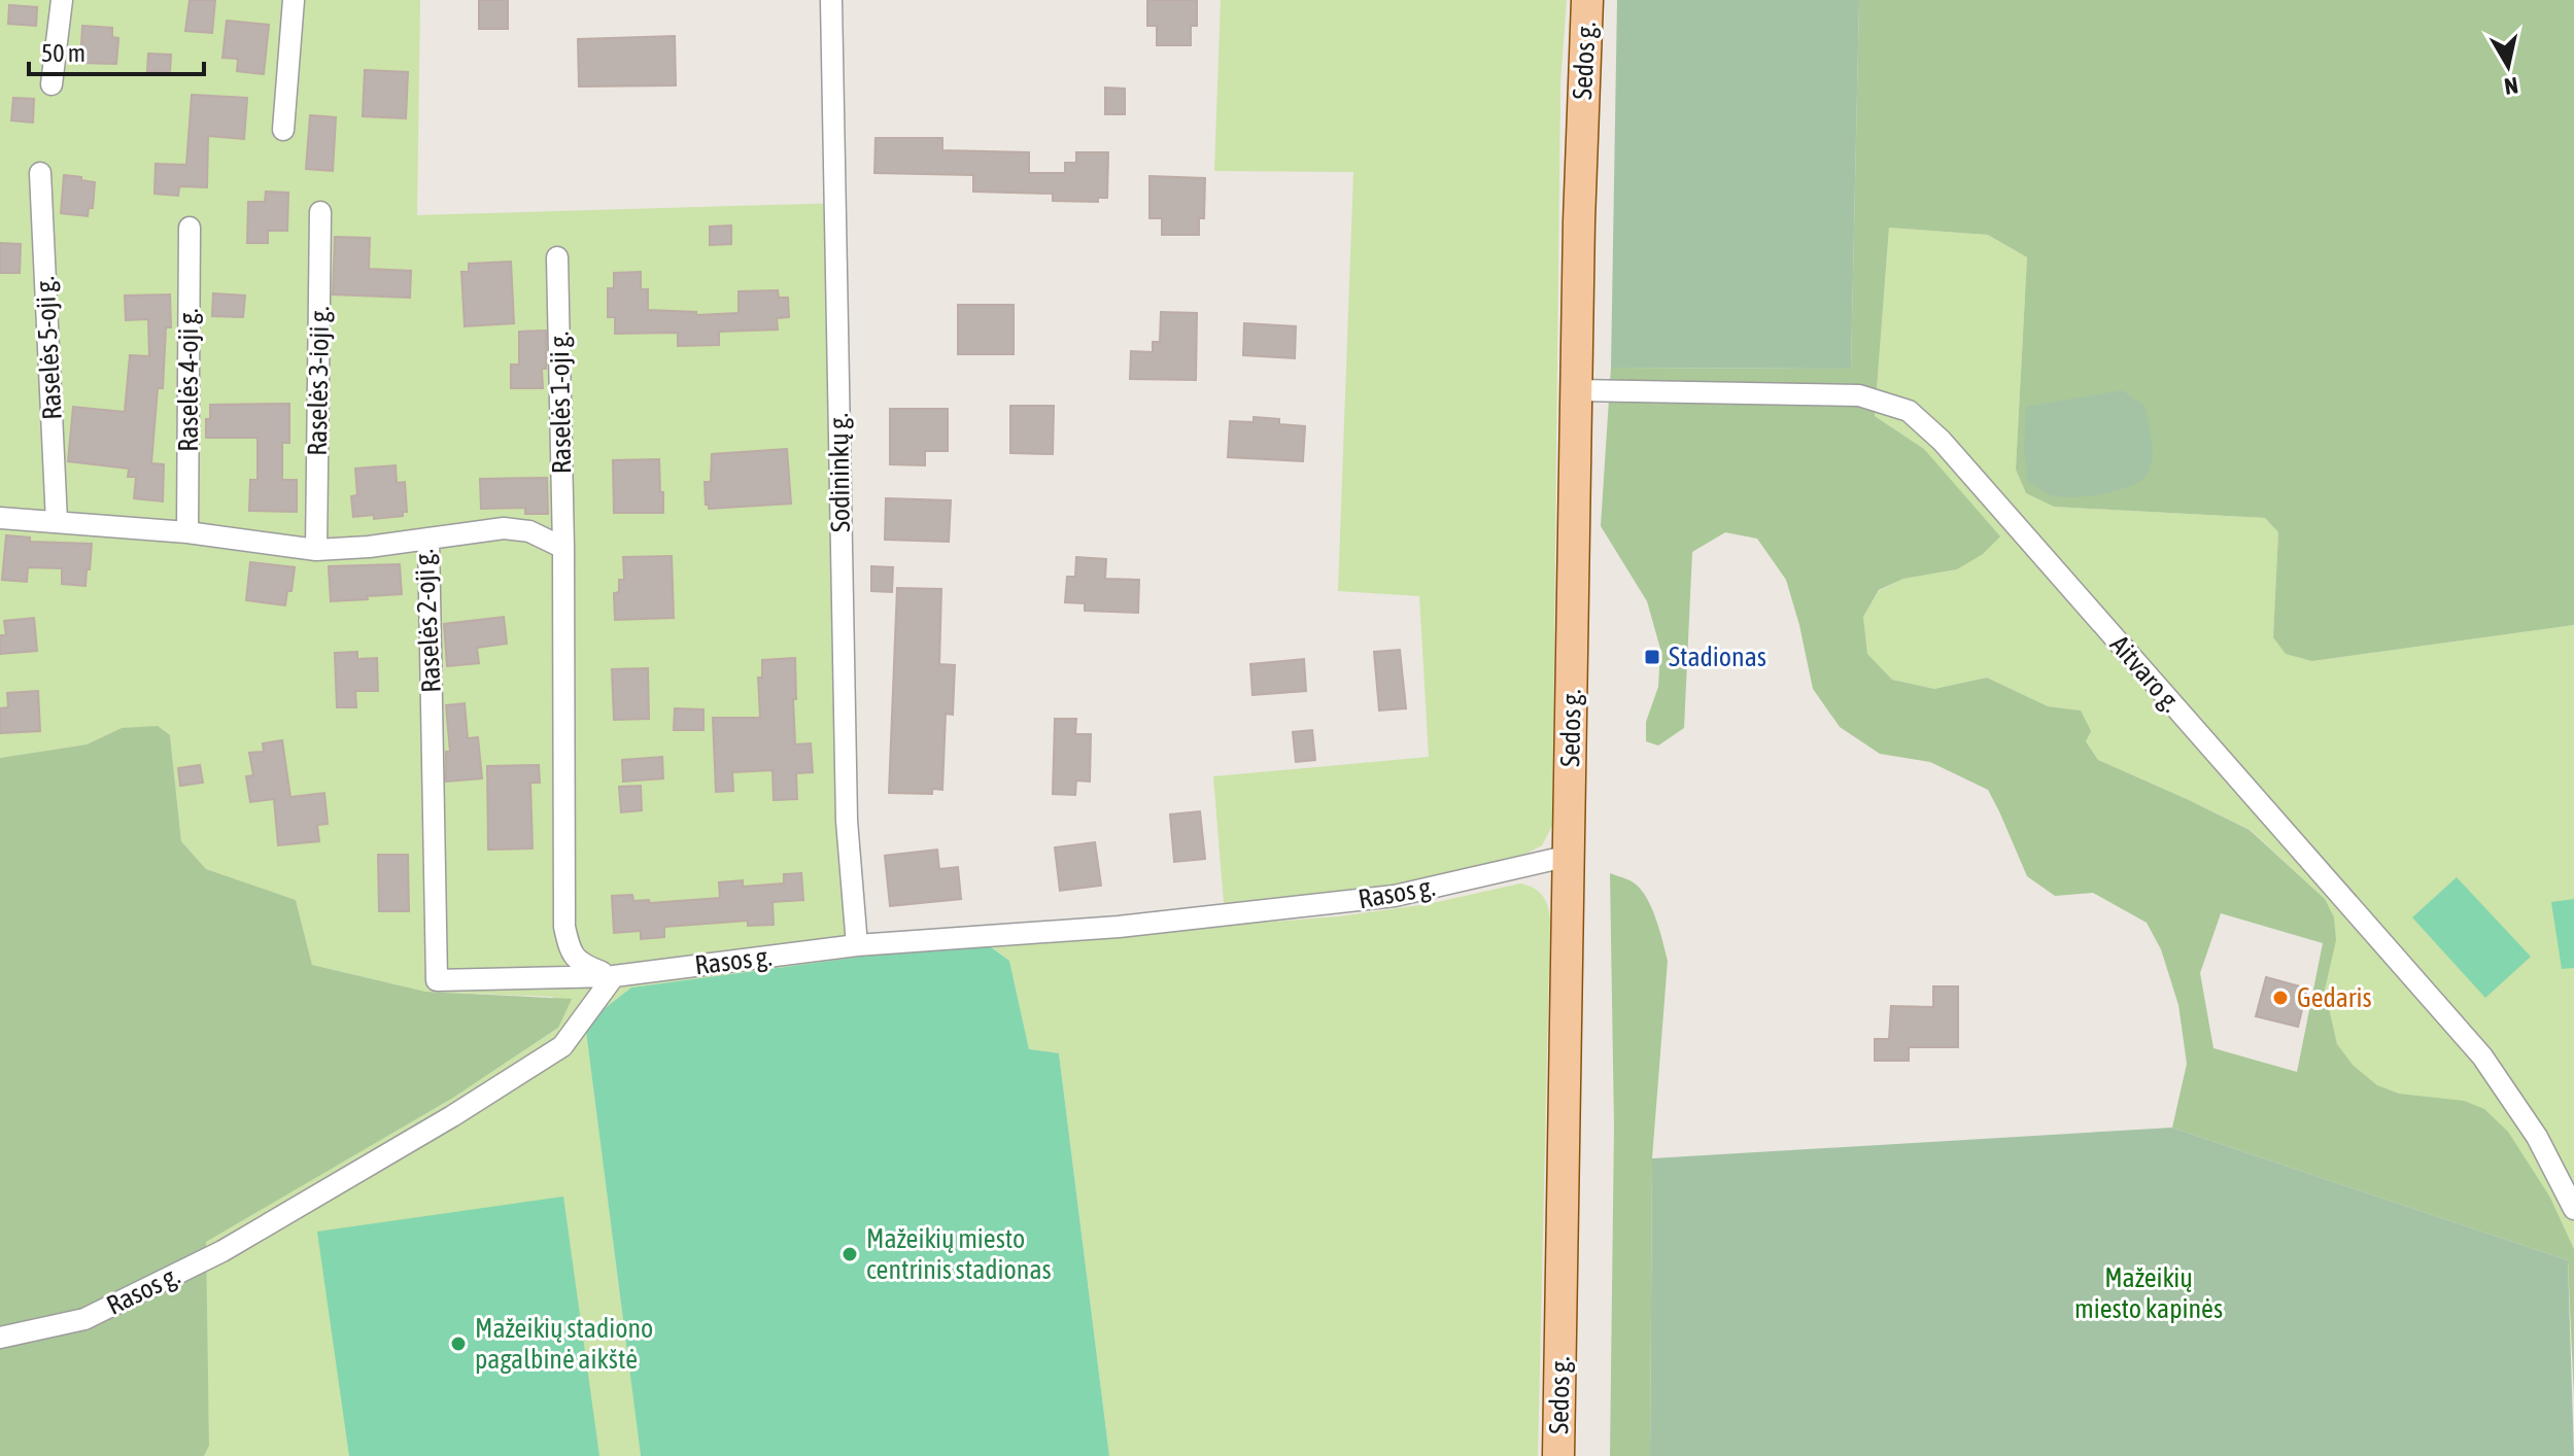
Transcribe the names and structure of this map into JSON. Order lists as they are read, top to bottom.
{
  "streets": {
    "main road": ["Sedos g."],
    "street": [
      "Raselės 5-oji g.",
      "Raselės 4-oji g.",
      "Raselės 3-ioji g.",
      "Raselės 1-oji g.",
      "Sodininkų g.",
      "Raselės 2-oji g.",
      "Aitvaro g.",
      "Rasos g."
    ]
  },
  "crossings": [
    ["Sedos g.", "Aitvaro g."],
    ["Sedos g.", "Rasos g."],
    ["Raselės 5-oji g.", "Raselės 2-oji g."],
    ["Raselės 4-oji g.", "Raselės 2-oji g."],
    ["Raselės 3-ioji g.", "Raselės 2-oji g."],
    ["Raselės 1-oji g.", "Raselės 2-oji g."],
    ["Raselės 1-oji g.", "Rasos g."],
    ["Sodininkų g.", "Rasos g."],
    ["Raselės 2-oji g.", "Rasos g."]
  ],
  "parks": ["Mažeikių miesto kapinės"],
  "places": {
    "transit": ["Stadionas"],
    "other": ["Gedaris", "Mažeikių miesto centrinis stadionas", "Mažeikių stadiono pagalbinė aikštė"]
  },
  "scale_bar": "50 m",
  "north": "bottom"
}
